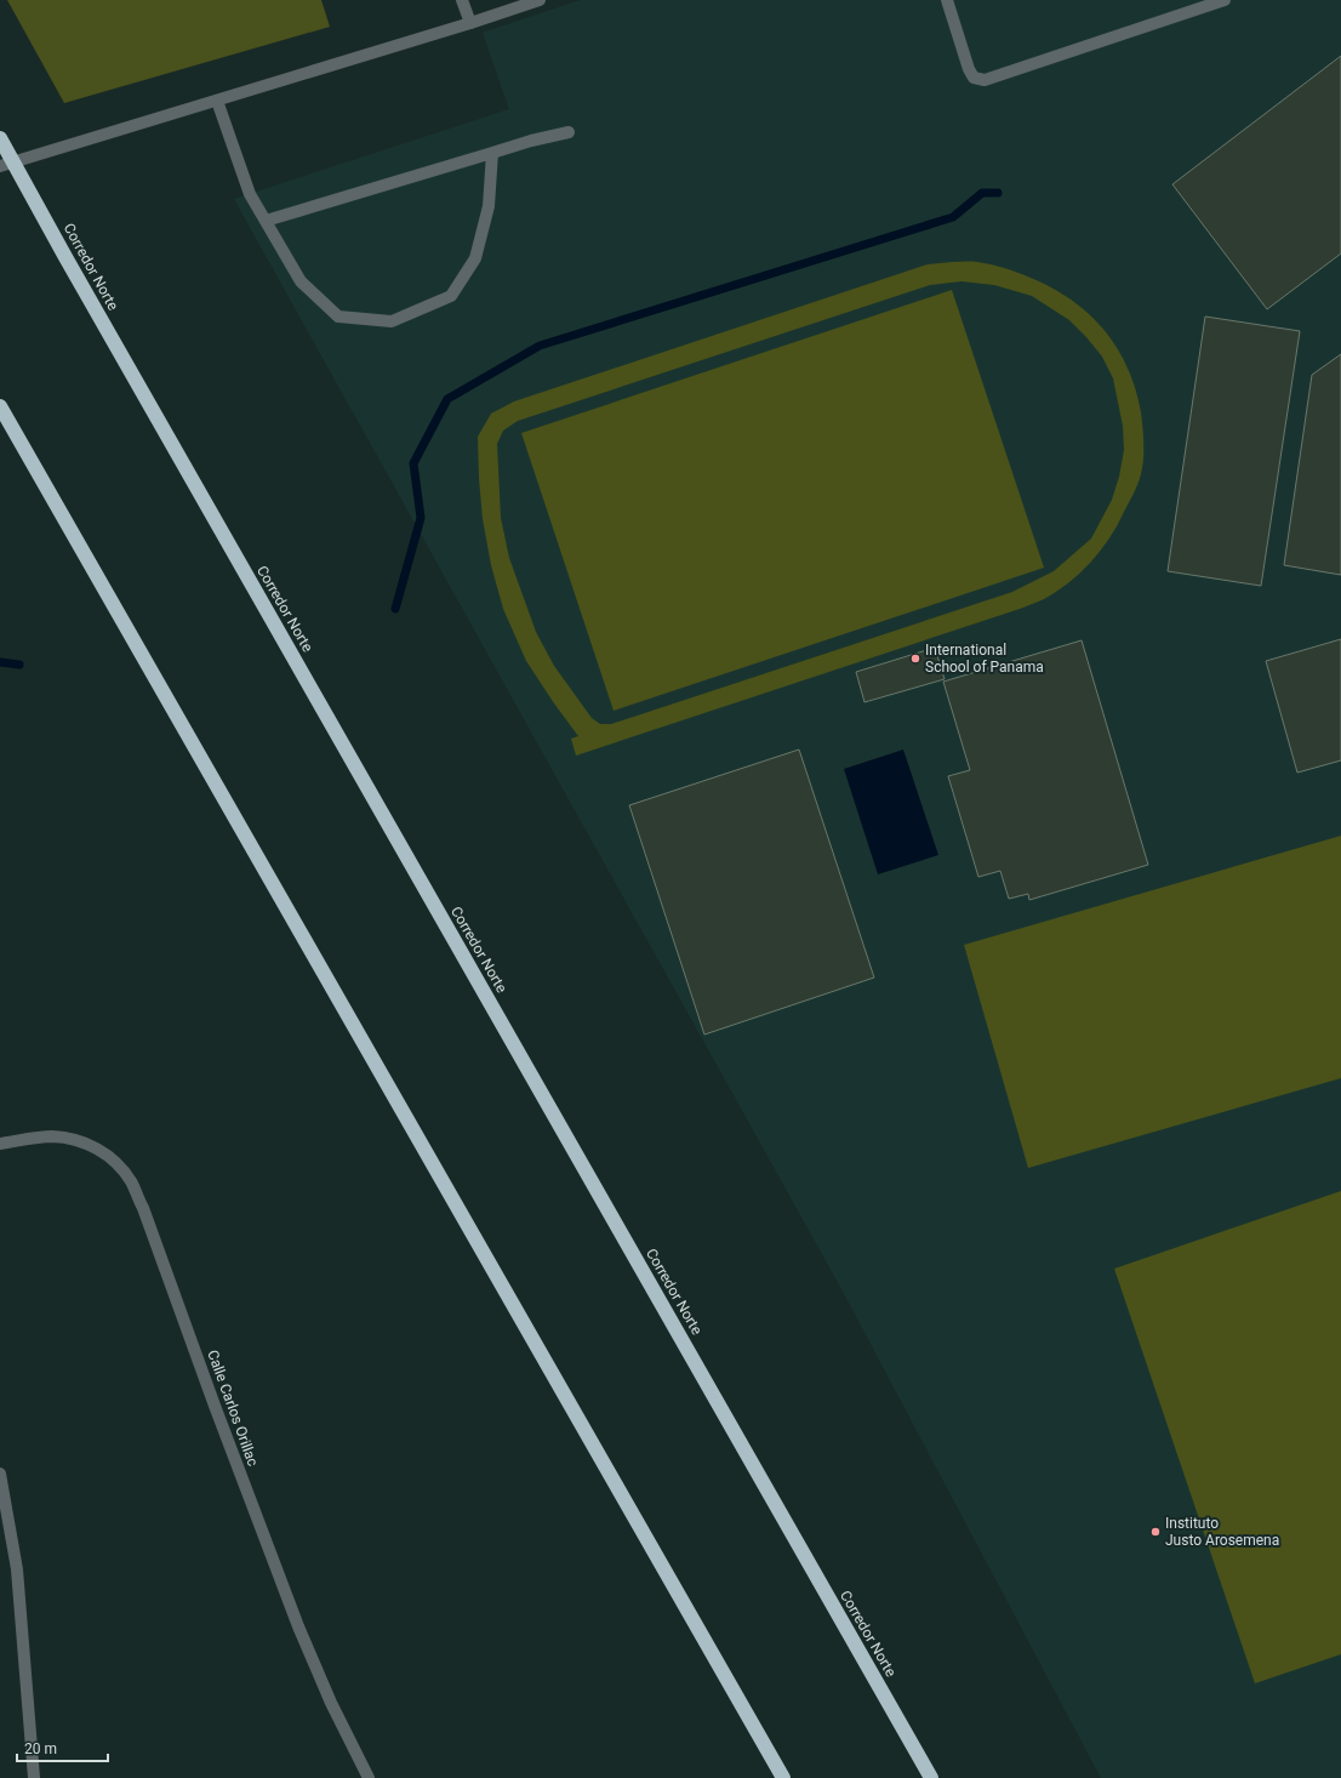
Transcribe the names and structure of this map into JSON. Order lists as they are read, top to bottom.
{
  "streets": {
    "highway": ["Corredor Norte"],
    "street": ["Calle Carlos Orillac"]
  },
  "places": ["International School of Panama", "Instituto Justo Arosemena"],
  "scale_bar": "20 m"
}
